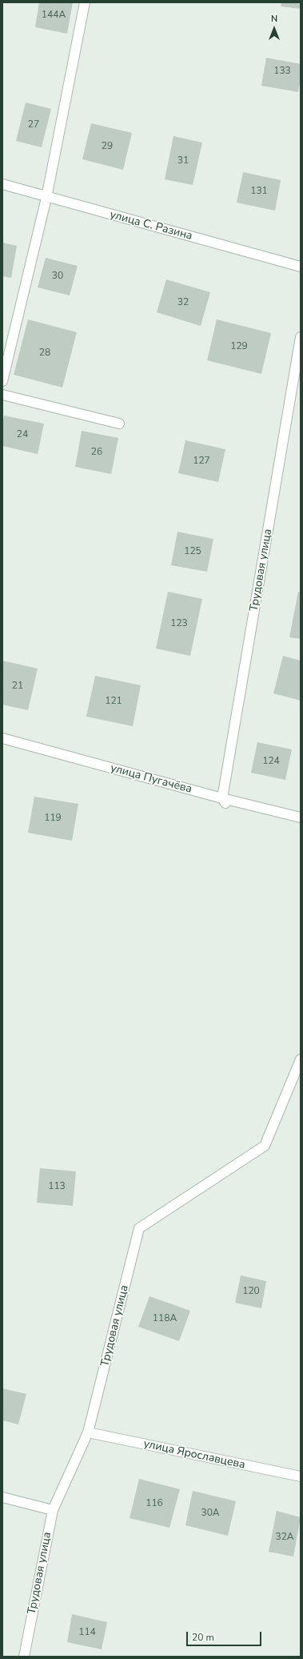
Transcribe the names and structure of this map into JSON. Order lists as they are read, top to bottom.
{
  "streets": {
    "street": [
      "улица С. Разина",
      "Трудовая улица",
      "улица Пугачёва",
      "улица Ярославцева"
    ]
  },
  "crossings": [
    ["Трудовая улица", "улица Пугачёва"],
    ["Трудовая улица", "улица Ярославцева"]
  ],
  "house_numbers": [
    "144А",
    "133",
    "27",
    "29",
    "31",
    "131",
    "30",
    "32",
    "129",
    "28",
    "24",
    "26",
    "127",
    "125",
    "123",
    "21",
    "121",
    "124",
    "119",
    "113",
    "120",
    "118А",
    "116",
    "30А",
    "32А",
    "114"
  ],
  "scale_bar": "20 m",
  "north": "top"
}
